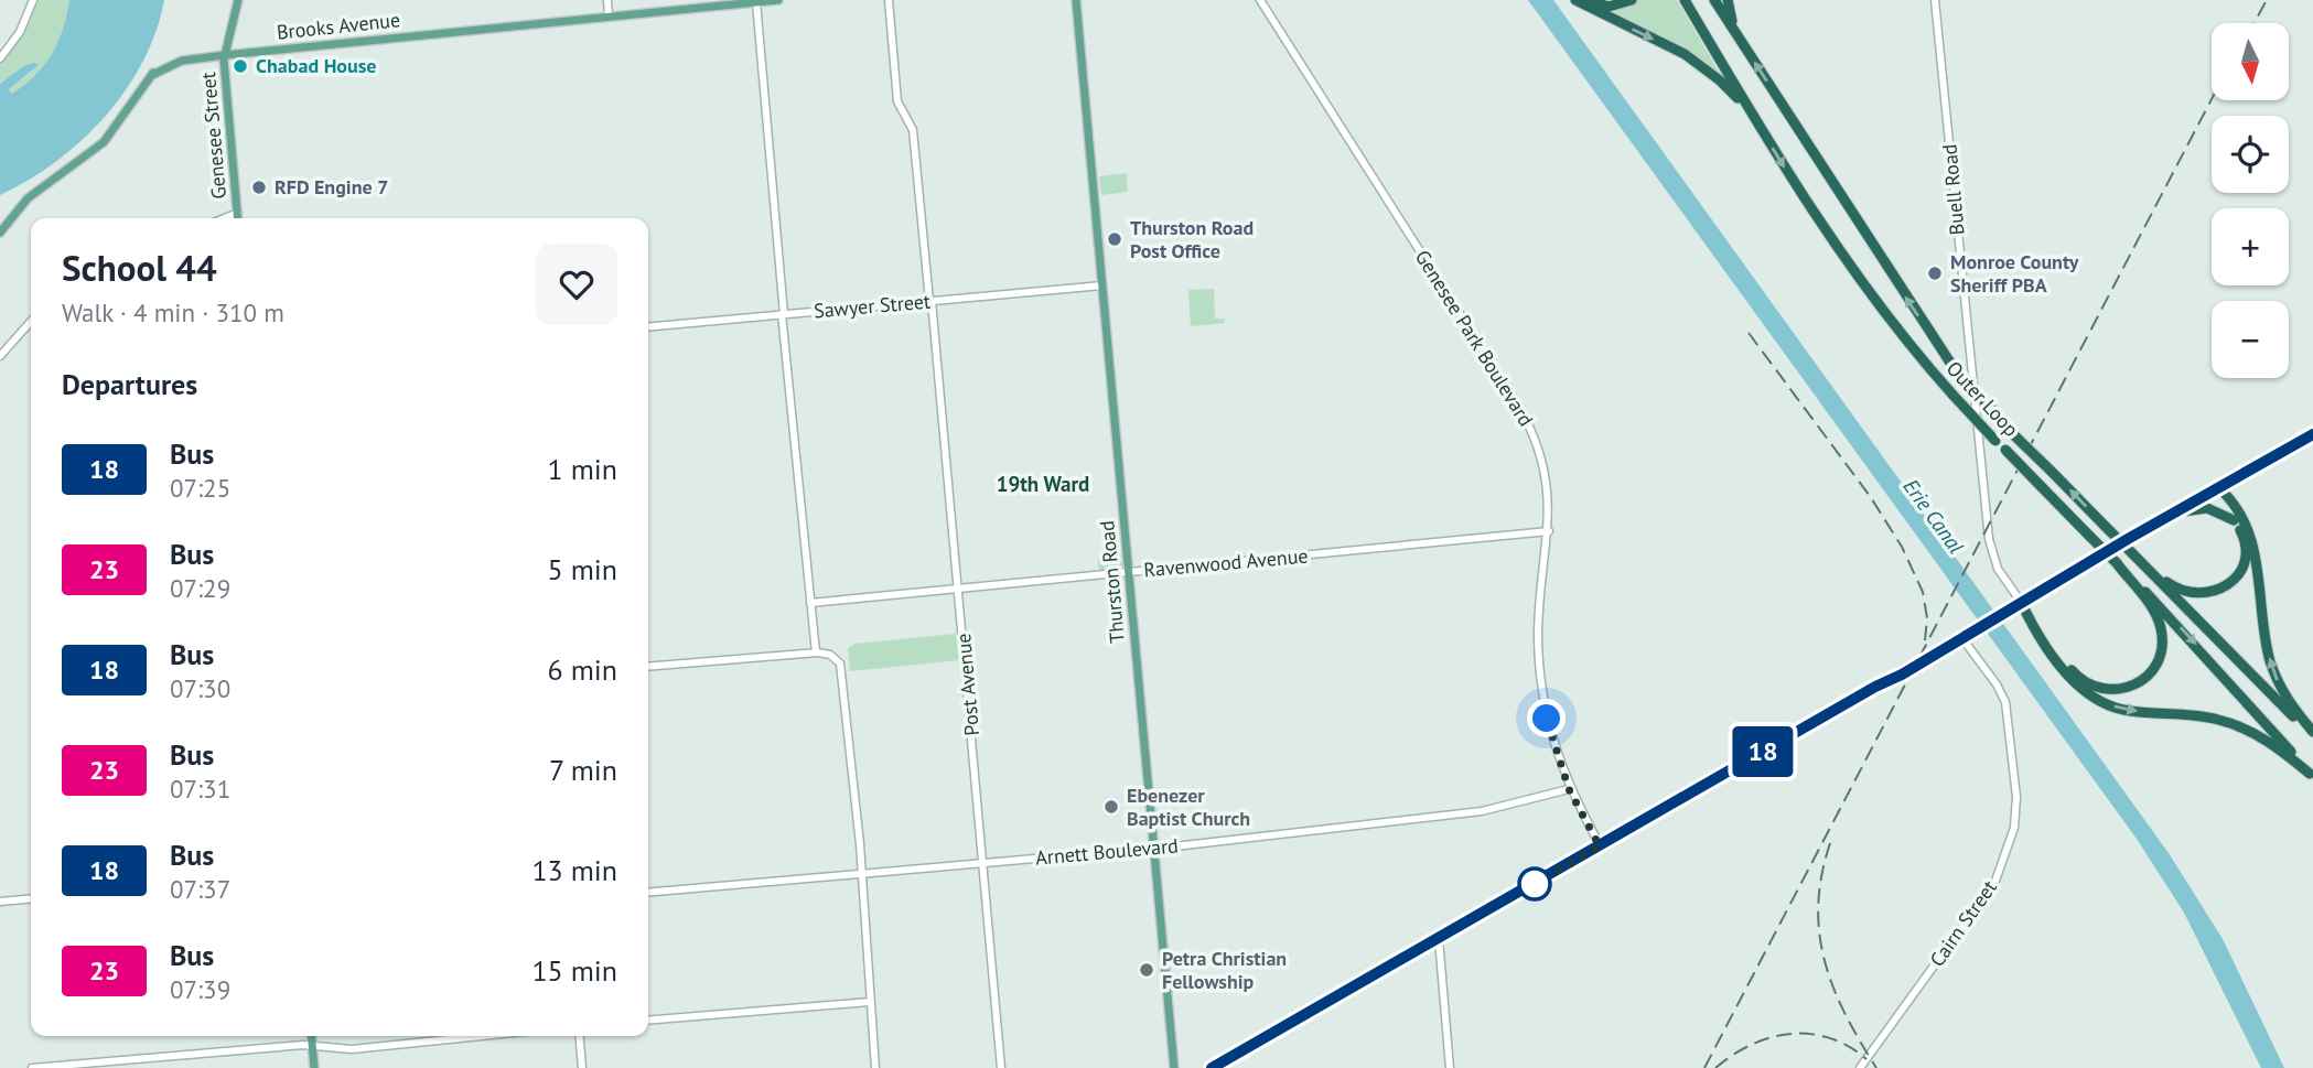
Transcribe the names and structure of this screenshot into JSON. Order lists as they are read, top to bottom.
{
  "streets": {
    "highway": ["Outer Loop"],
    "main road": ["Brooks Avenue", "Genesee Street", "Thurston Road"],
    "street": [
      "Buell Road",
      "Sawyer Street",
      "Genesee Park Boulevard",
      "Ravenwood Avenue",
      "Post Avenue",
      "Arnett Boulevard",
      "Cairn Street"
    ]
  },
  "crossings": [
    ["Brooks Avenue", "Genesee Street"],
    ["Sawyer Street", "Thurston Road"],
    ["Sawyer Street", "Post Avenue"],
    ["Genesee Park Boulevard", "Ravenwood Avenue"],
    ["Genesee Park Boulevard", "Arnett Boulevard"],
    ["Ravenwood Avenue", "Thurston Road"],
    ["Ravenwood Avenue", "Post Avenue"],
    ["Thurston Road", "Arnett Boulevard"],
    ["Post Avenue", "Arnett Boulevard"]
  ],
  "districts": ["19th Ward"],
  "water": ["Erie Canal"],
  "places": [
    "Chabad House",
    "RFD Engine 7",
    "Thurston Road Post Office",
    "Monroe County Sheriff PBA",
    "Ebenezer Baptist Church",
    "Petra Christian Fellowship"
  ],
  "lines": ["bus line 18"],
  "north": "bottom",
  "page": {
    "on_map": "18",
    "map_buttons": ["+", "−"],
    "heading": [
      ["School 44", "Walk · 4 min · 310 m"],
      "Departures"
    ],
    "list": [
      {
        "mark": "18",
        "name": "Bus",
        "note": "07:25",
        "value": "1 min"
      },
      {
        "mark": "23",
        "name": "Bus",
        "note": "07:29",
        "value": "5 min"
      },
      {
        "mark": "18",
        "name": "Bus",
        "note": "07:30",
        "value": "6 min"
      },
      {
        "mark": "23",
        "name": "Bus",
        "note": "07:31",
        "value": "7 min"
      },
      {
        "mark": "18",
        "name": "Bus",
        "note": "07:37",
        "value": "13 min"
      },
      {
        "mark": "23",
        "name": "Bus",
        "note": "07:39",
        "value": "15 min"
      }
    ]
  }
}
